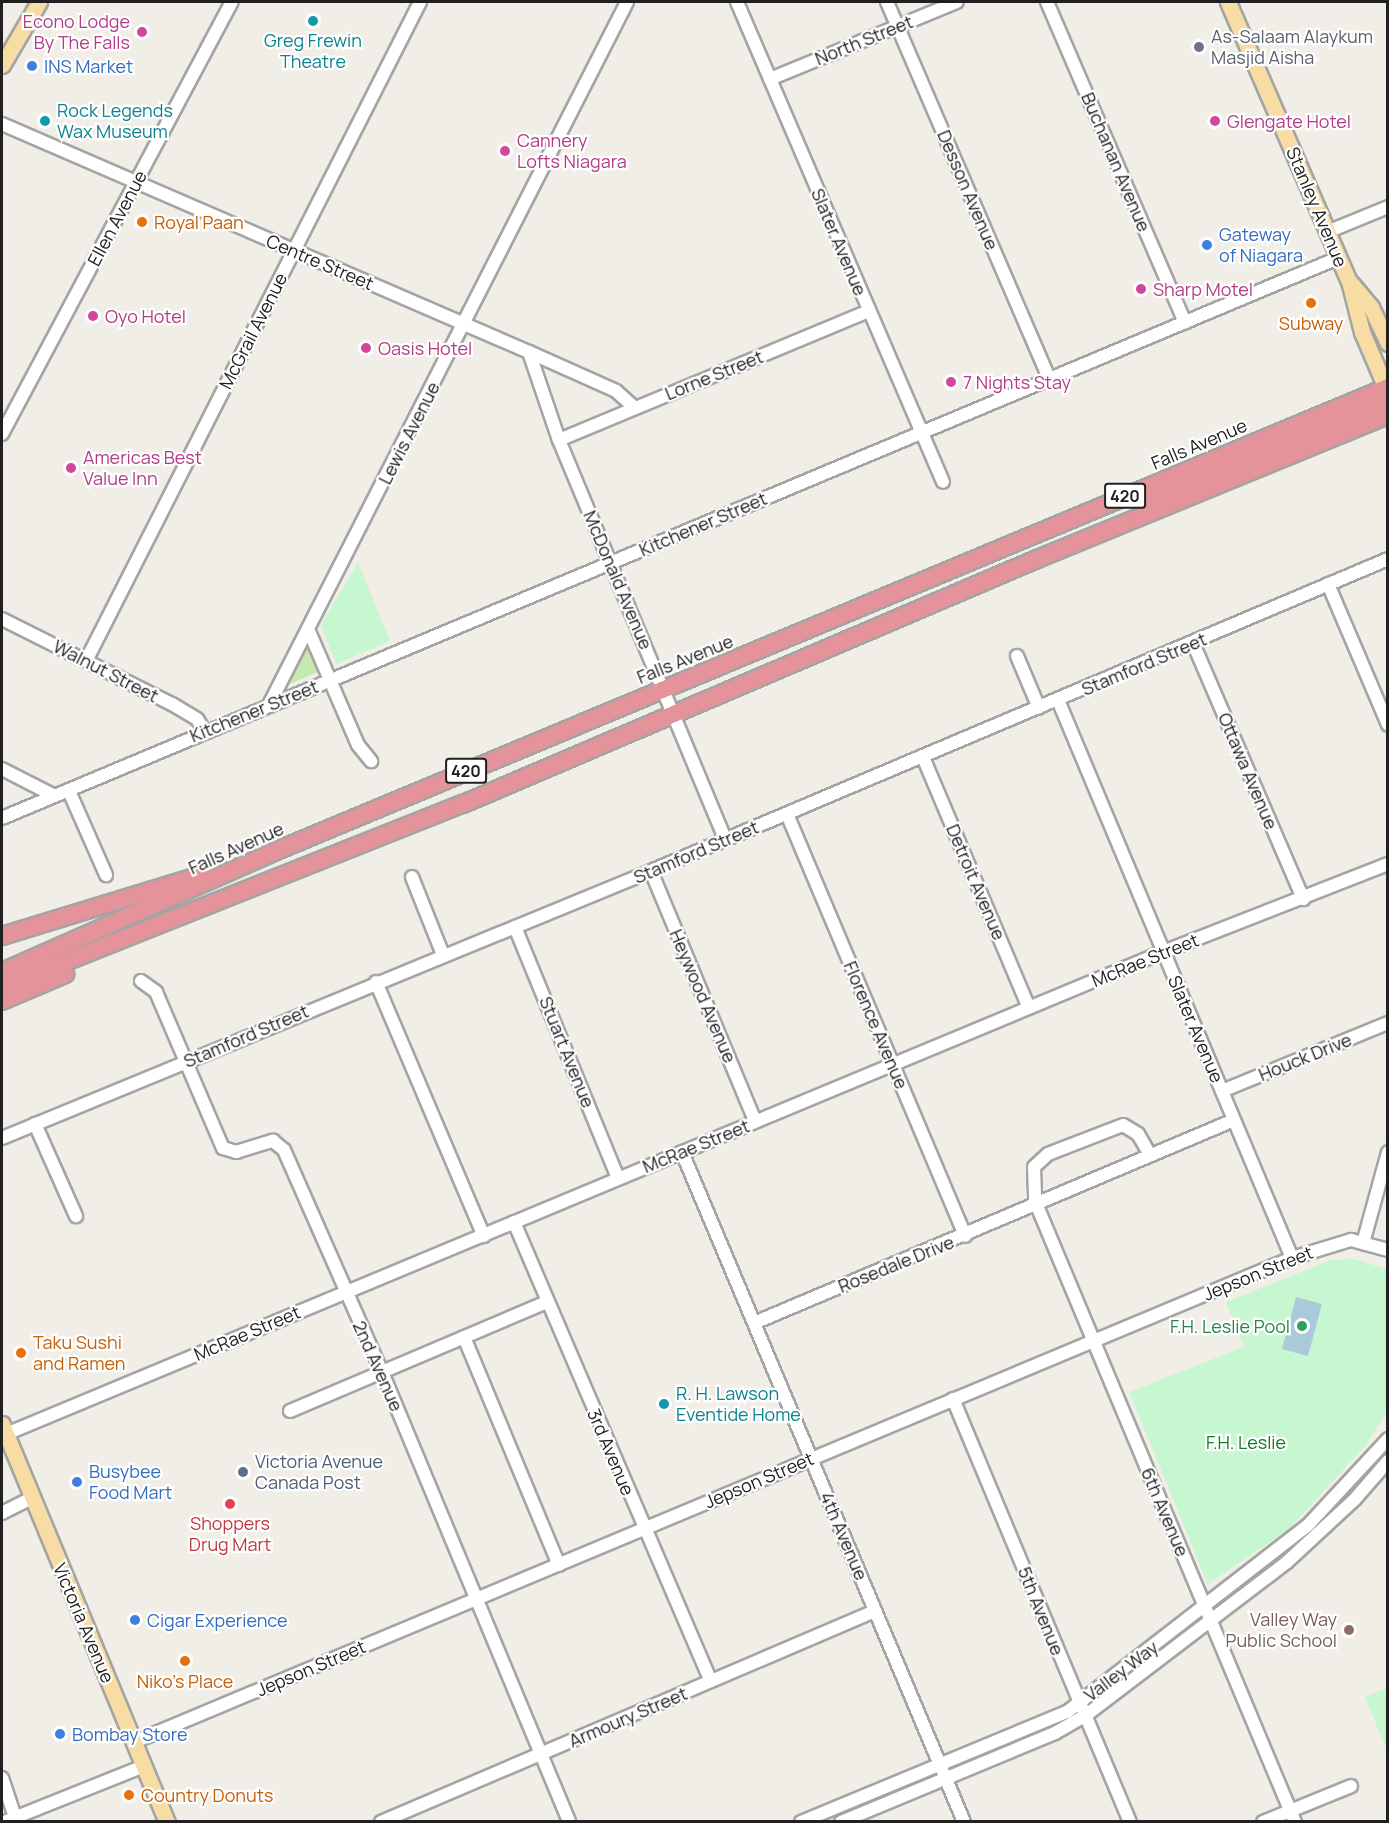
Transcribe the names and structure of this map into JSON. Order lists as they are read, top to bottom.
{
  "streets": {
    "highway": ["Falls Avenue", "420"],
    "main road": ["Stanley Avenue", "Victoria Avenue"],
    "street": [
      "North Street",
      "Buchanan Avenue",
      "Desson Avenue",
      "Ellen Avenue",
      "Slater Avenue",
      "Centre Street",
      "McGrail Avenue",
      "Lorne Street",
      "Lewis Avenue",
      "Kitchener Street",
      "McDonald Avenue",
      "Stamford Street",
      "Walnut Street",
      "Ottawa Avenue",
      "Detroit Avenue",
      "McRae Street",
      "Heywood Avenue",
      "Florence Avenue",
      "Stuart Avenue",
      "Houck Drive",
      "Rosedale Drive",
      "Jepson Street",
      "2nd Avenue",
      "3rd Avenue",
      "6th Avenue",
      "4th Avenue",
      "5th Avenue",
      "Valley Way",
      "Armoury Street"
    ]
  },
  "crossings": [
    ["North Street", "Desson Avenue"],
    ["North Street", "Slater Avenue"],
    ["Buchanan Avenue", "Kitchener Street"],
    ["Desson Avenue", "Kitchener Street"],
    ["Stanley Avenue", "Falls Avenue"],
    ["Stanley Avenue", "Kitchener Street"],
    ["Ellen Avenue", "Centre Street"],
    ["Slater Avenue", "Lorne Street"],
    ["Slater Avenue", "Kitchener Street"],
    ["Slater Avenue", "Stamford Street"],
    ["Slater Avenue", "McRae Street"],
    ["Slater Avenue", "Houck Drive"],
    ["Slater Avenue", "Rosedale Drive"],
    ["Slater Avenue", "Jepson Street"],
    ["Centre Street", "McGrail Avenue"],
    ["Centre Street", "Lorne Street"],
    ["Centre Street", "Lewis Avenue"],
    ["Centre Street", "McDonald Avenue"],
    ["McGrail Avenue", "Walnut Street"],
    ["Lorne Street", "McDonald Avenue"],
    ["Lewis Avenue", "Kitchener Street"],
    ["Falls Avenue", "McDonald Avenue"],
    ["420", "McDonald Avenue"],
    ["Kitchener Street", "McDonald Avenue"],
    ["Kitchener Street", "Walnut Street"],
    ["McDonald Avenue", "Stamford Street"],
    ["Stamford Street", "Ottawa Avenue"],
    ["Stamford Street", "Detroit Avenue"],
    ["Stamford Street", "Heywood Avenue"],
    ["Stamford Street", "Florence Avenue"],
    ["Stamford Street", "Stuart Avenue"],
    ["Stamford Street", "2nd Avenue"],
    ["Ottawa Avenue", "McRae Street"],
    ["Detroit Avenue", "McRae Street"],
    ["McRae Street", "Heywood Avenue"],
    ["McRae Street", "Florence Avenue"],
    ["McRae Street", "Stuart Avenue"],
    ["McRae Street", "2nd Avenue"],
    ["McRae Street", "3rd Avenue"],
    ["McRae Street", "4th Avenue"],
    ["McRae Street", "Victoria Avenue"],
    ["Florence Avenue", "Rosedale Drive"],
    ["Rosedale Drive", "6th Avenue"],
    ["Rosedale Drive", "4th Avenue"],
    ["Jepson Street", "2nd Avenue"],
    ["Jepson Street", "3rd Avenue"],
    ["Jepson Street", "6th Avenue"],
    ["Jepson Street", "4th Avenue"],
    ["Jepson Street", "5th Avenue"],
    ["Jepson Street", "Victoria Avenue"],
    ["2nd Avenue", "Armoury Street"],
    ["3rd Avenue", "Armoury Street"],
    ["6th Avenue", "Valley Way"],
    ["4th Avenue", "Valley Way"],
    ["4th Avenue", "Armoury Street"],
    ["5th Avenue", "Valley Way"]
  ],
  "parks": ["F.H. Leslie"],
  "places": [
    "Greg Frewin Theatre",
    "Econo Lodge By The Falls",
    "As-Salaam Alaykum Masjid Aisha",
    "INS Market",
    "Rock Legends Wax Museum",
    "Glengate Hotel",
    "Cannery Lofts Niagara",
    "Royal Paan",
    "Gateway of Niagara",
    "Sharp Motel",
    "Subway",
    "Oyo Hotel",
    "Oasis Hotel",
    "7 Nights Stay",
    "Americas Best Value Inn",
    "F.H. Leslie Pool",
    "Taku Sushi and Ramen",
    "R. H. Lawson Eventide Home",
    "Victoria Avenue Canada Post",
    "Busybee Food Mart",
    "Shoppers Drug Mart",
    "Cigar Experience",
    "Valley Way Public School",
    "Niko's Place",
    "Bombay Store",
    "Country Donuts"
  ]
}
